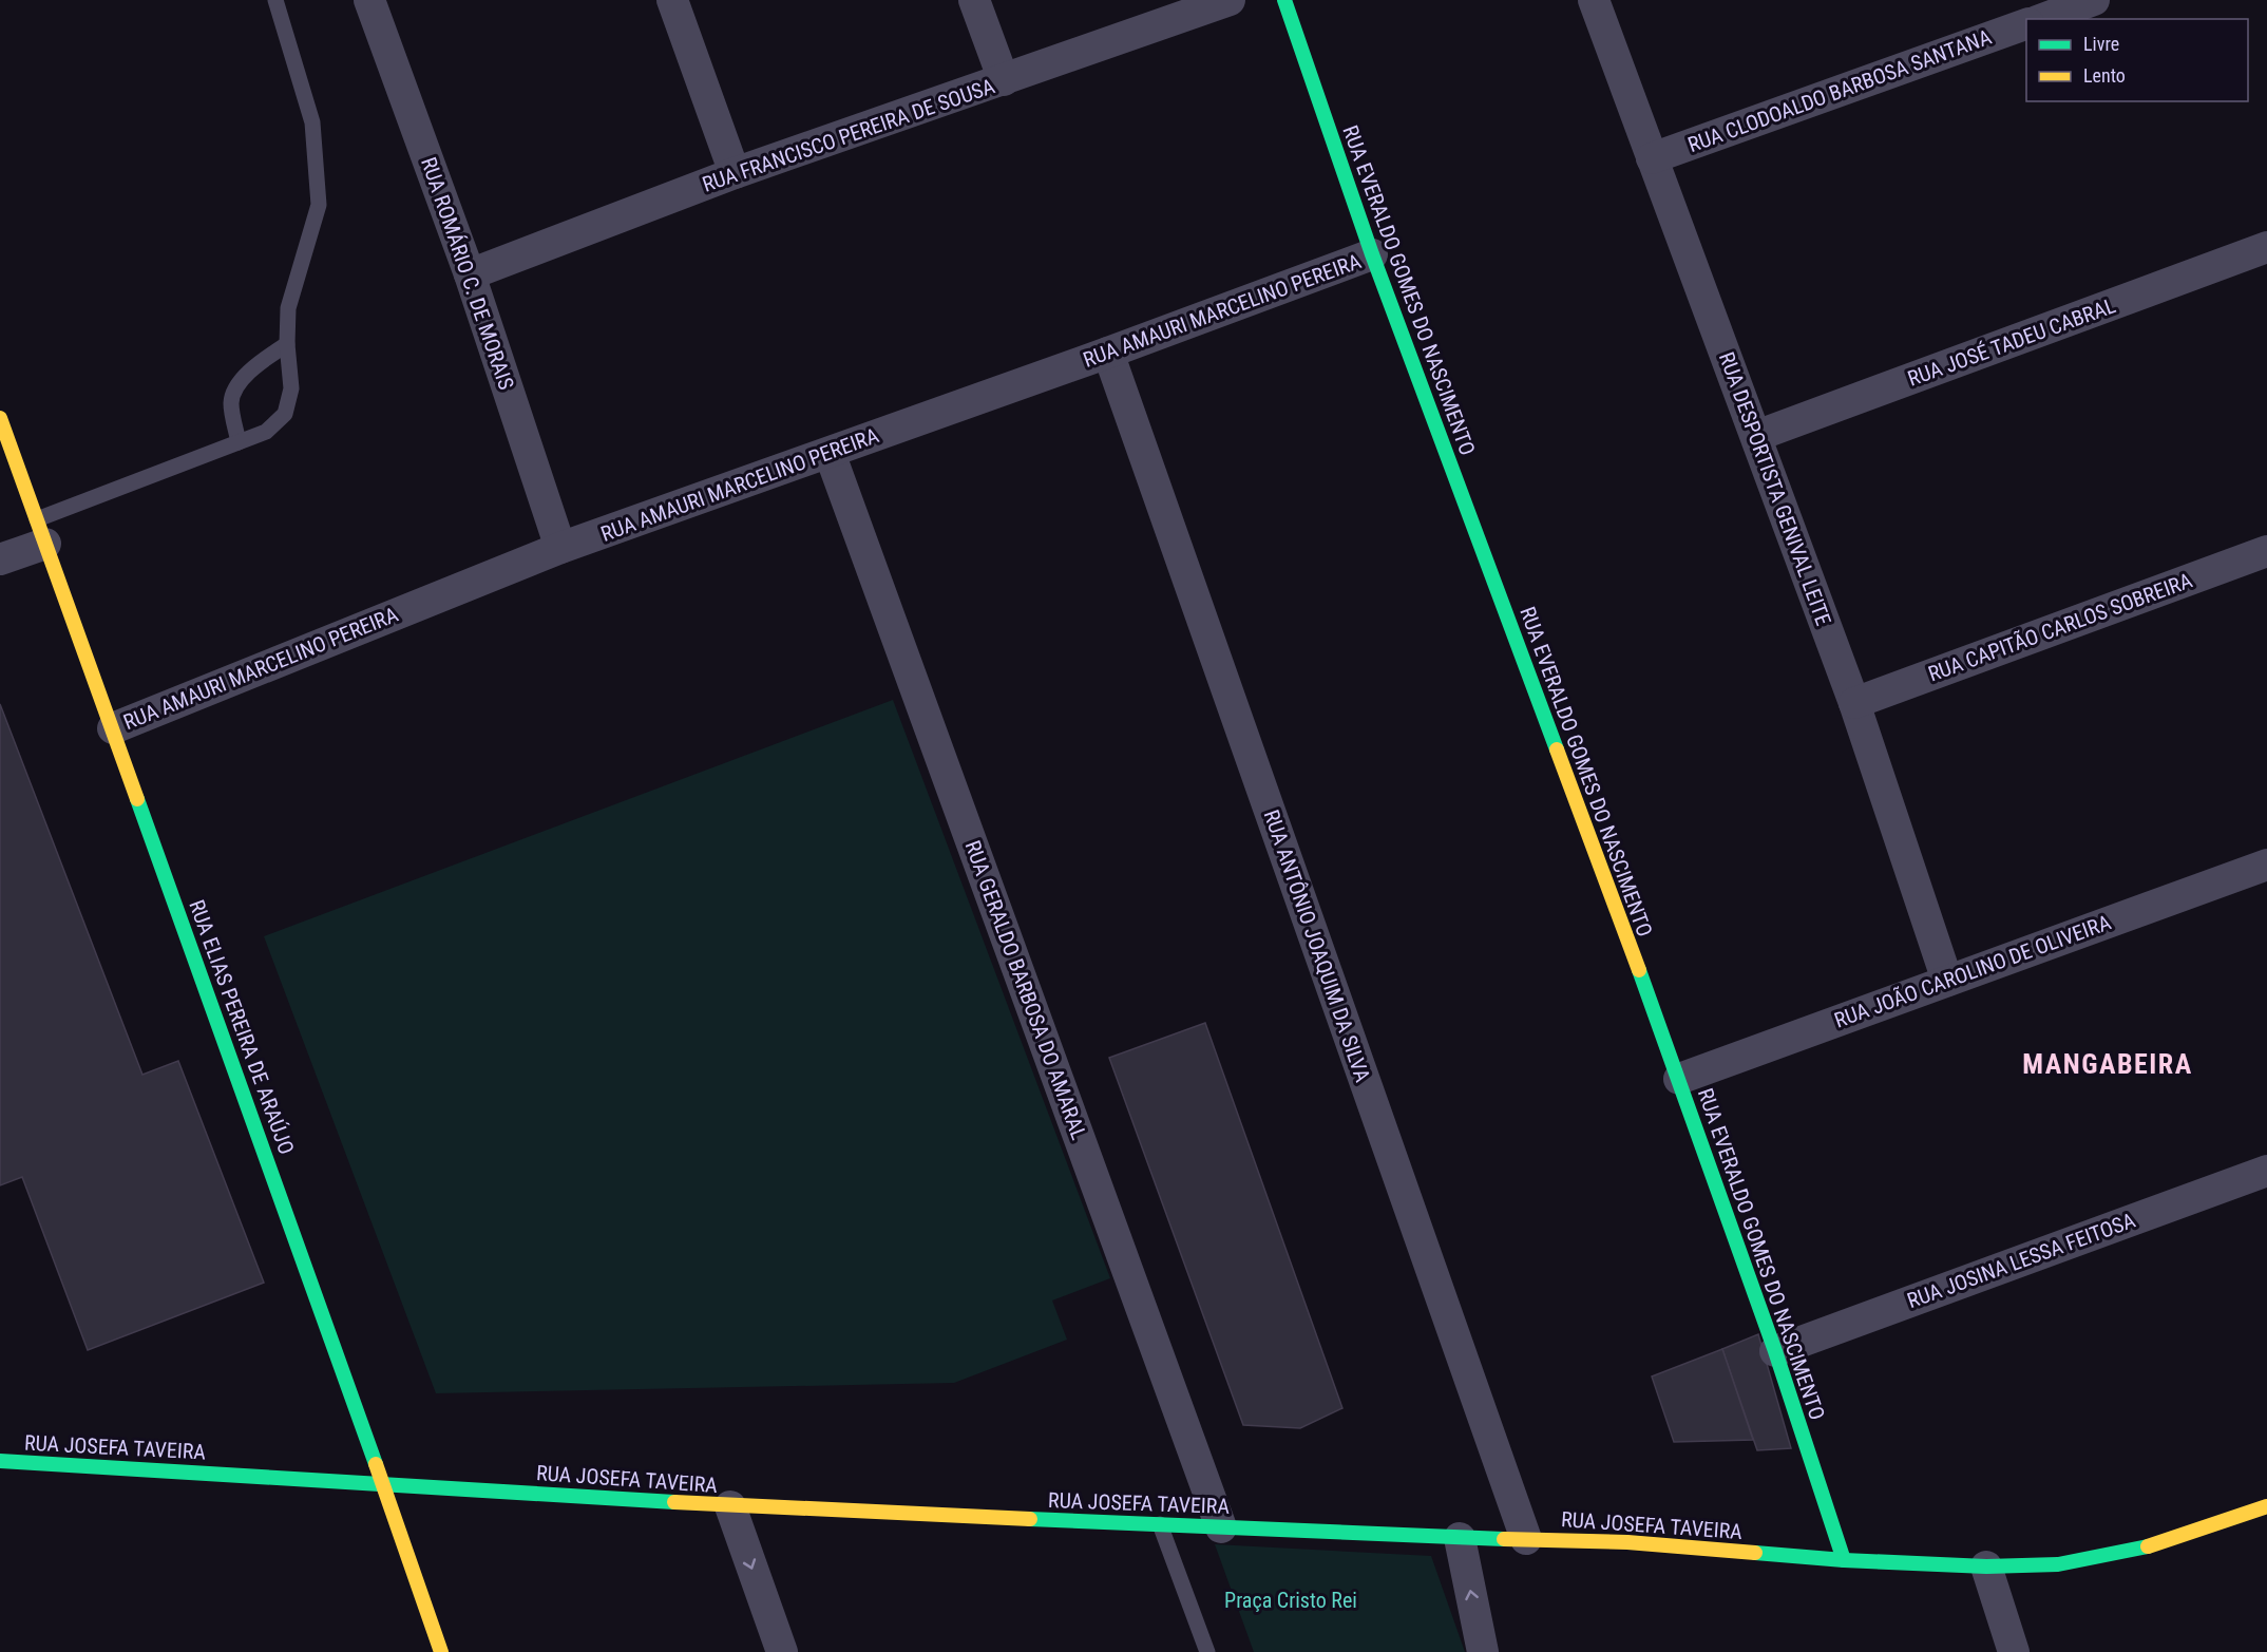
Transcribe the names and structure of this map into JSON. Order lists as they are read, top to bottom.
{
  "streets": {
    "street": [
      "RUA CLODOALDO BARBOSA SANTANA",
      "RUA FRANCISCO PEREIRA DE SOUSA",
      "RUA ROMÁRIO C. DE MORAIS",
      "RUA EVERALDO GOMES DO NASCIMENTO",
      "RUA AMAURI MARCELINO PEREIRA",
      "RUA JOSÉ TADEU CABRAL",
      "RUA DESPORTISTA GENIVAL LEITE",
      "RUA CAPITÃO CARLOS SOBREIRA",
      "RUA ANTÔNIO JOAQUIM DA SILVA",
      "RUA JOÃO CAROLINO DE OLIVEIRA",
      "RUA GERALDO BARBOSA DO AMARAL",
      "RUA ELIAS PEREIRA DE ARAÚJO",
      "RUA JOSINA LESSA FEITOSA",
      "RUA JOSEFA TAVEIRA"
    ]
  },
  "crossings": [
    ["RUA CLODOALDO BARBOSA SANTANA", "RUA DESPORTISTA GENIVAL LEITE"],
    ["RUA FRANCISCO PEREIRA DE SOUSA", "RUA ROMÁRIO C. DE MORAIS"],
    ["RUA ROMÁRIO C. DE MORAIS", "RUA AMAURI MARCELINO PEREIRA"],
    ["RUA EVERALDO GOMES DO NASCIMENTO", "RUA AMAURI MARCELINO PEREIRA"],
    ["RUA EVERALDO GOMES DO NASCIMENTO", "RUA JOÃO CAROLINO DE OLIVEIRA"],
    ["RUA EVERALDO GOMES DO NASCIMENTO", "RUA JOSINA LESSA FEITOSA"],
    ["RUA EVERALDO GOMES DO NASCIMENTO", "RUA JOSEFA TAVEIRA"],
    ["RUA AMAURI MARCELINO PEREIRA", "RUA ANTÔNIO JOAQUIM DA SILVA"],
    ["RUA AMAURI MARCELINO PEREIRA", "RUA GERALDO BARBOSA DO AMARAL"],
    ["RUA AMAURI MARCELINO PEREIRA", "RUA ELIAS PEREIRA DE ARAÚJO"],
    ["RUA JOSÉ TADEU CABRAL", "RUA DESPORTISTA GENIVAL LEITE"],
    ["RUA DESPORTISTA GENIVAL LEITE", "RUA CAPITÃO CARLOS SOBREIRA"],
    ["RUA DESPORTISTA GENIVAL LEITE", "RUA JOÃO CAROLINO DE OLIVEIRA"],
    ["RUA ANTÔNIO JOAQUIM DA SILVA", "RUA JOSEFA TAVEIRA"],
    ["RUA GERALDO BARBOSA DO AMARAL", "RUA JOSEFA TAVEIRA"],
    ["RUA ELIAS PEREIRA DE ARAÚJO", "RUA JOSEFA TAVEIRA"]
  ],
  "districts": ["MANGABEIRA"],
  "parks": ["Praça Cristo Rei"],
  "legend": ["Livre", "Lento"]
}
